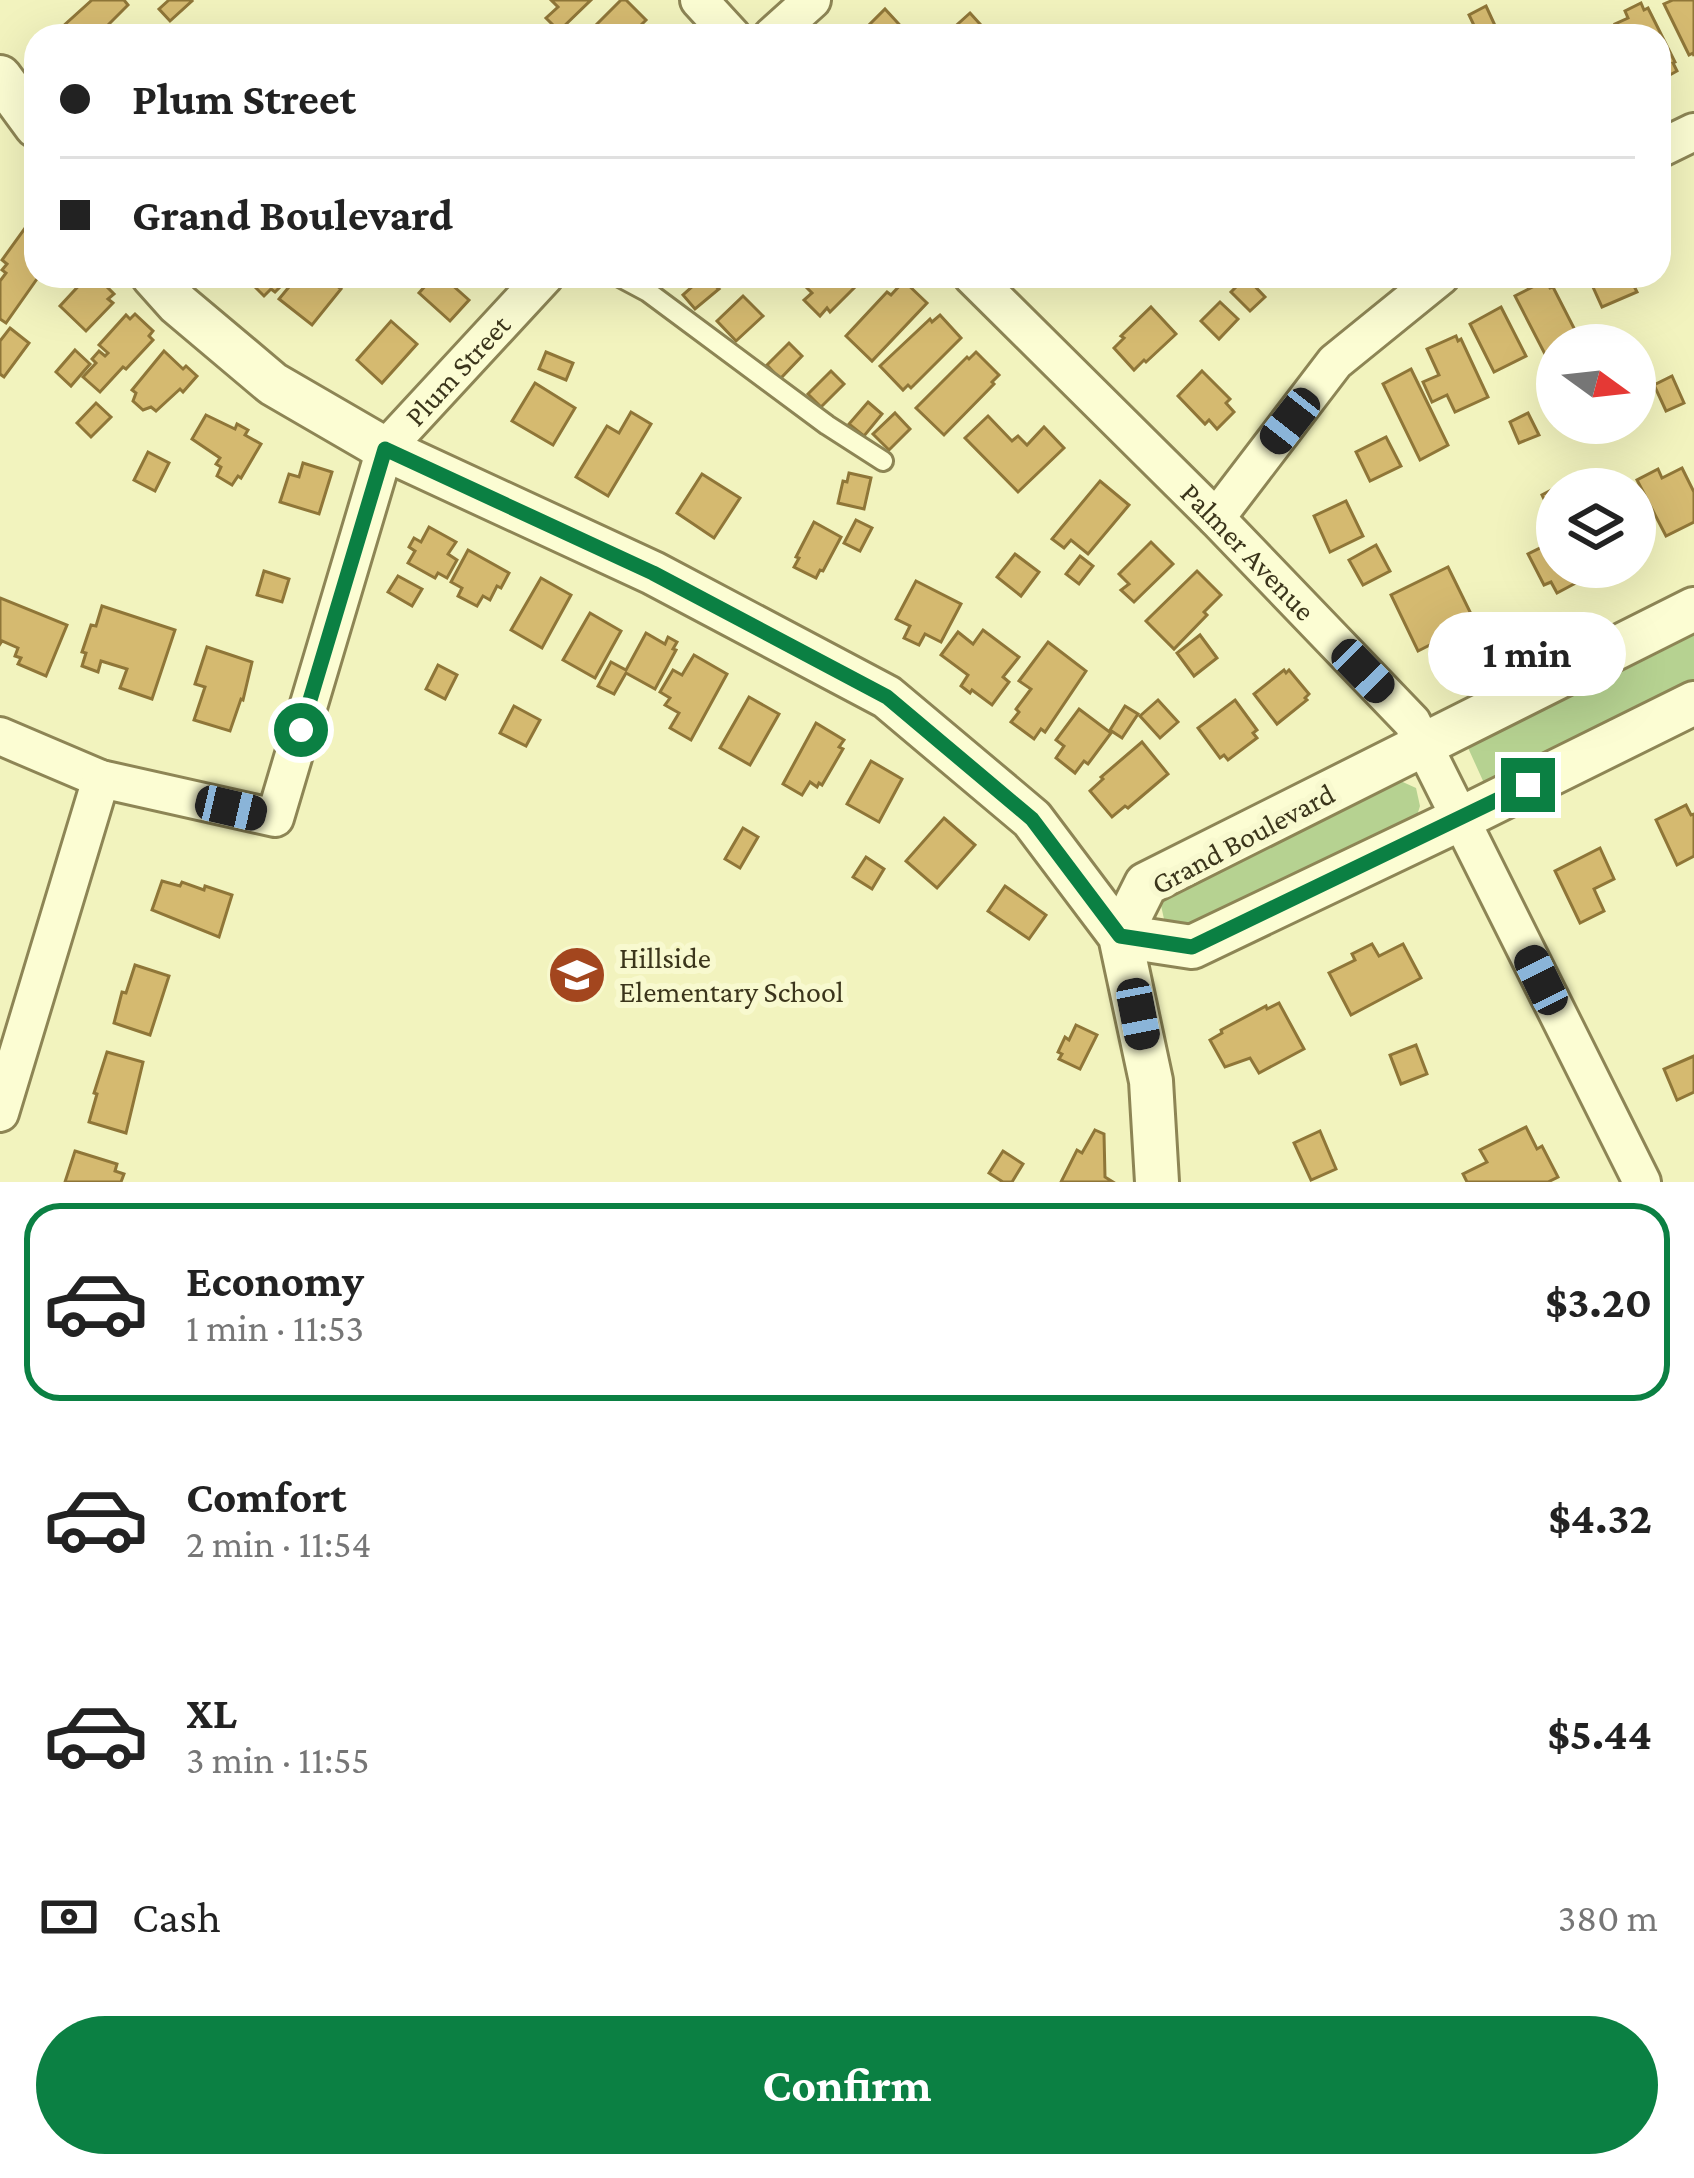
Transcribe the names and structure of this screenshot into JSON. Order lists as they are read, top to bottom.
{
  "streets": {
    "street": ["Plum Street", "Palmer Avenue", "Grand Boulevard"]
  },
  "crossings": [
    ["Palmer Avenue", "Grand Boulevard"]
  ],
  "places": {
    "school or university": ["Hillside Elementary School"]
  },
  "north": "right",
  "page": {
    "banner": ["Plum Street", "Grand Boulevard"],
    "bubble": "1 min",
    "list": [
      {
        "name": "Economy",
        "note": "1 min · 11:53",
        "value": "$3.20"
      },
      {
        "name": "Comfort",
        "note": "2 min · 11:54",
        "value": "$4.32"
      },
      {
        "name": "XL",
        "note": "3 min · 11:55",
        "value": "$5.44"
      }
    ],
    "pay": ["Cash", "380 m"],
    "buttons": "Confirm"
  }
}
